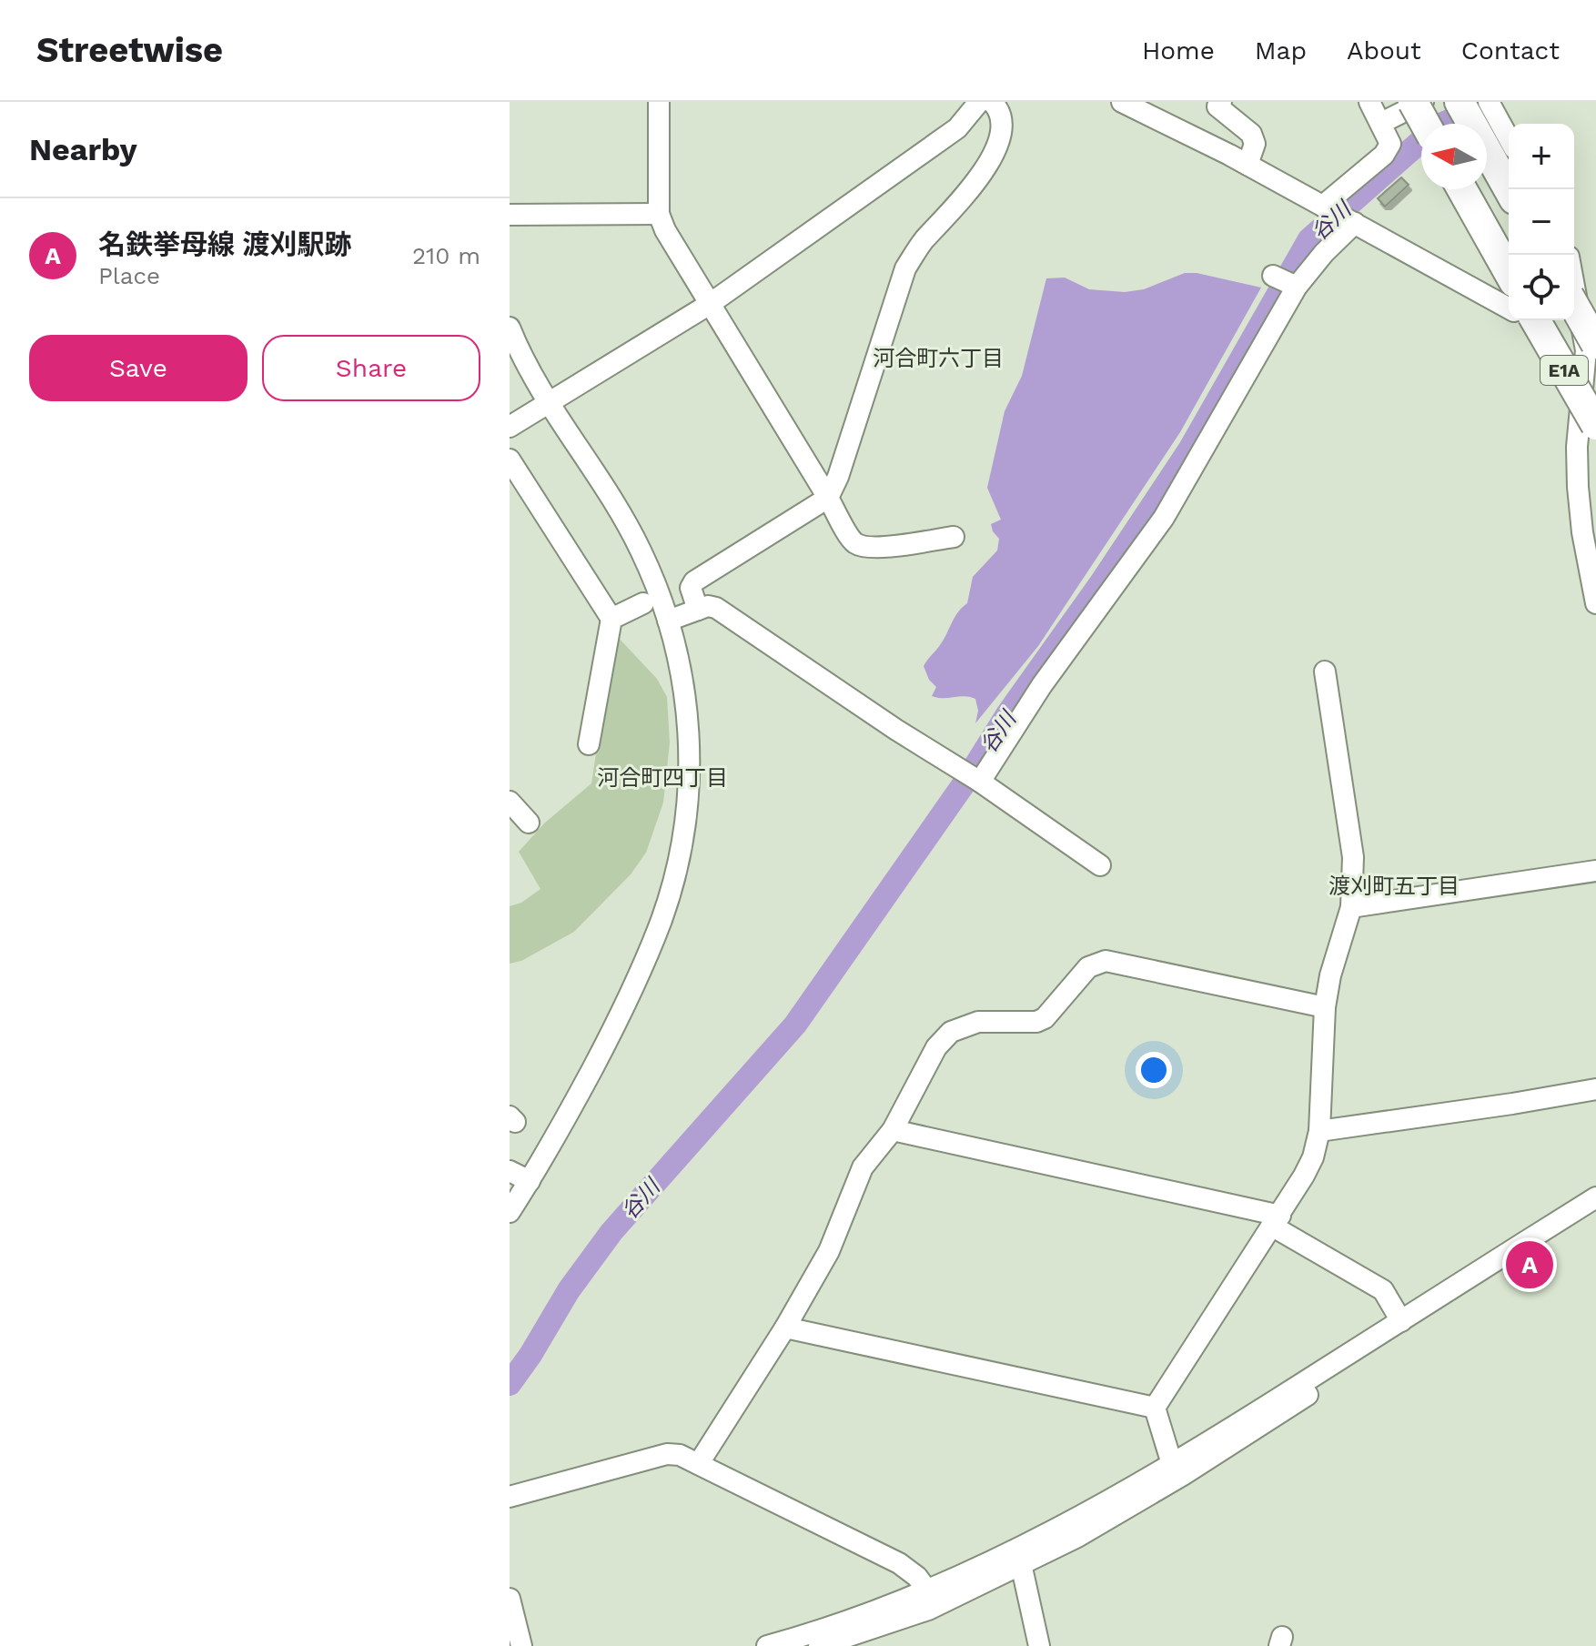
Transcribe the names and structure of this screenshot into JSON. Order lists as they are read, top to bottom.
{
  "streets": {
    "highway": ["E1A"]
  },
  "districts": ["河合町六丁目", "河合町四丁目", "渡刈町五丁目"],
  "water": ["谷川"],
  "north": "left",
  "page": {
    "header": "Streetwise",
    "nav": [
      "Home",
      "Map",
      "About",
      "Contact"
    ],
    "heading": "Nearby",
    "map_buttons": ["+", "−"],
    "list": [
      {
        "mark": "A",
        "name": "名鉄挙母線 渡刈駅跡",
        "note": "Place",
        "value": "210 m"
      }
    ],
    "buttons": ["Save", "Share"],
    "pins": "A"
  }
}
